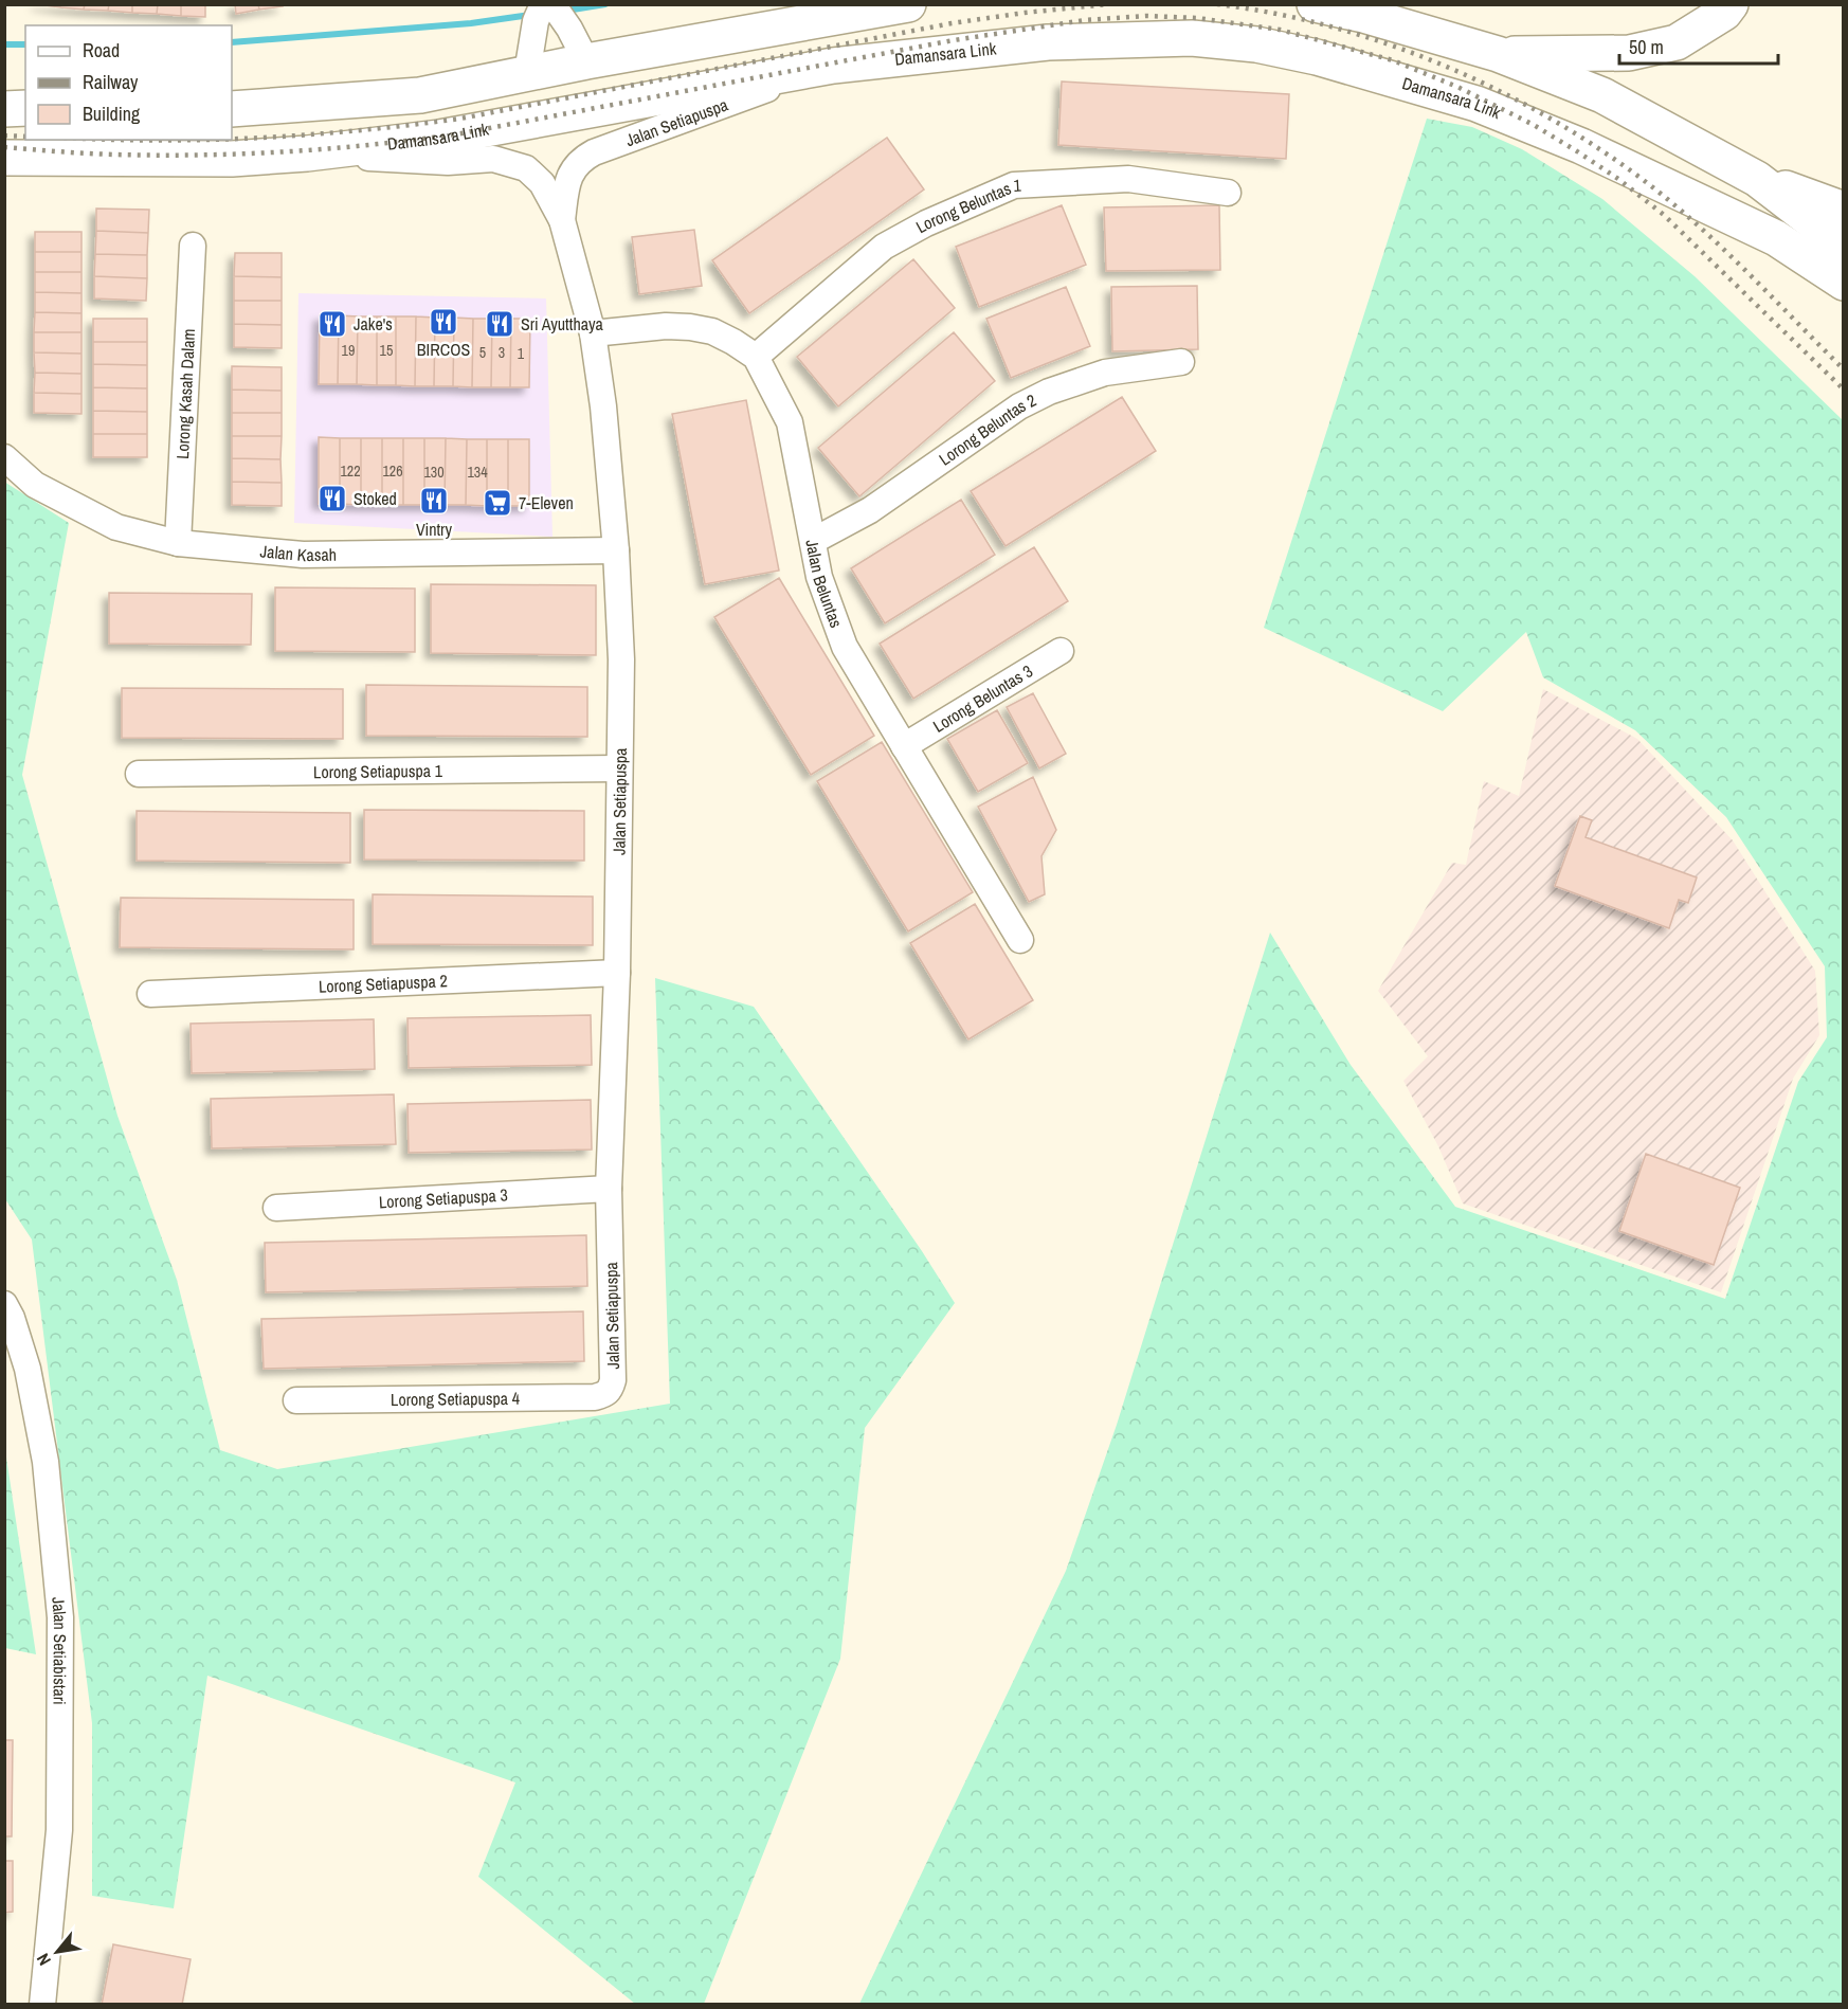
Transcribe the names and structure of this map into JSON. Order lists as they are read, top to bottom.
{
  "streets": {
    "highway": ["Damansara Link"],
    "street": [
      "Jalan Setiapuspa",
      "Lorong Beluntas 1",
      "Lorong Kasah Dalam",
      "Lorong Beluntas 2",
      "Jalan Kasah",
      "Jalan Beluntas",
      "Lorong Beluntas 3",
      "Lorong Setiapuspa 1",
      "Lorong Setiapuspa 2",
      "Lorong Setiapuspa 3",
      "Lorong Setiapuspa 4",
      "Jalan Setiabistari"
    ]
  },
  "crossings": [
    ["Damansara Link", "Jalan Setiapuspa"],
    ["Jalan Setiapuspa", "Jalan Kasah"],
    ["Jalan Setiapuspa", "Lorong Setiapuspa 1"],
    ["Jalan Setiapuspa", "Lorong Setiapuspa 2"],
    ["Jalan Setiapuspa", "Lorong Setiapuspa 3"],
    ["Jalan Setiapuspa", "Lorong Setiapuspa 4"],
    ["Lorong Beluntas 1", "Jalan Beluntas"],
    ["Lorong Kasah Dalam", "Jalan Kasah"],
    ["Lorong Beluntas 2", "Jalan Beluntas"],
    ["Jalan Beluntas", "Lorong Beluntas 3"]
  ],
  "places": {
    "restaurant": [
      "BIRCOS",
      "Jake's",
      "Sri Ayutthaya",
      "Stoked",
      "Vintry"
    ],
    "supermarket": ["7-Eleven"]
  },
  "house_numbers": [
    "19",
    "15",
    "5",
    "3",
    "1",
    "122",
    "126",
    "130",
    "134"
  ],
  "legend": ["Road", "Railway", "Building"],
  "scale_bar": "50 m",
  "north": "bottom left"
}
